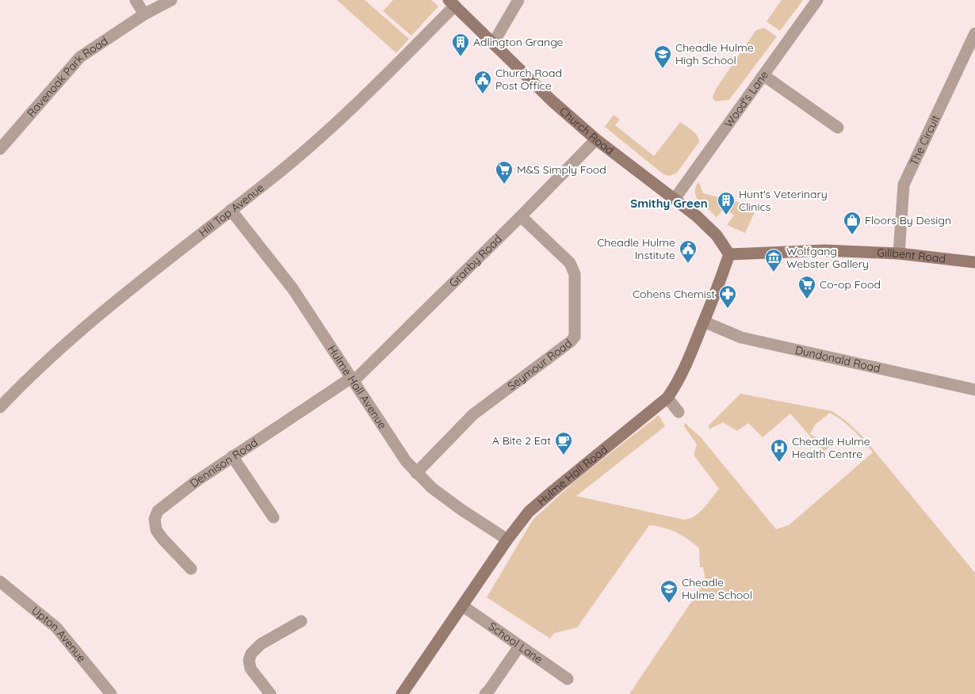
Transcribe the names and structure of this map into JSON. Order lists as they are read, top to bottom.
{
  "streets": {
    "main road": ["Church Road", "Gillbent Road", "Hulme Hall Road"],
    "street": [
      "Ravenoak Park Road",
      "Wood's Lane",
      "The Circuit",
      "Hill Top Avenue",
      "Granby Road",
      "Dundonald Road",
      "Seymour Road",
      "Hulme Hall Avenue",
      "Dennison Road",
      "Upton Avenue",
      "School Lane"
    ]
  },
  "crossings": [
    ["Wood's Lane", "Church Road"],
    ["Church Road", "Hill Top Avenue"],
    ["Church Road", "Gillbent Road"],
    ["Church Road", "Granby Road"],
    ["Church Road", "Hulme Hall Road"],
    ["The Circuit", "Gillbent Road"],
    ["Hill Top Avenue", "Hulme Hall Avenue"],
    ["Gillbent Road", "Hulme Hall Road"],
    ["Granby Road", "Seymour Road"],
    ["Granby Road", "Hulme Hall Avenue"],
    ["Granby Road", "Dennison Road"],
    ["Dundonald Road", "Hulme Hall Road"],
    ["Seymour Road", "Hulme Hall Avenue"],
    ["Hulme Hall Avenue", "Dennison Road"],
    ["Hulme Hall Avenue", "Hulme Hall Road"],
    ["Hulme Hall Road", "School Lane"]
  ],
  "districts": ["Smithy Green"],
  "places": {
    "building": ["Adlington Grange", "Hunt's Veterinary Clinics"],
    "school or university": ["Cheadle Hulme High School", "Cheadle Hulme School"],
    "public building": ["Church Road Post Office", "Cheadle Hulme Institute"],
    "supermarket": ["M&S Simply Food", "Co-op Food"],
    "shop": ["Floors By Design"],
    "museum": ["Wolfgang Webster Gallery"],
    "pharmacy": ["Cohens Chemist"],
    "cafe": ["A Bite 2 Eat"],
    "hospital": ["Cheadle Hulme Health Centre"]
  }
}
